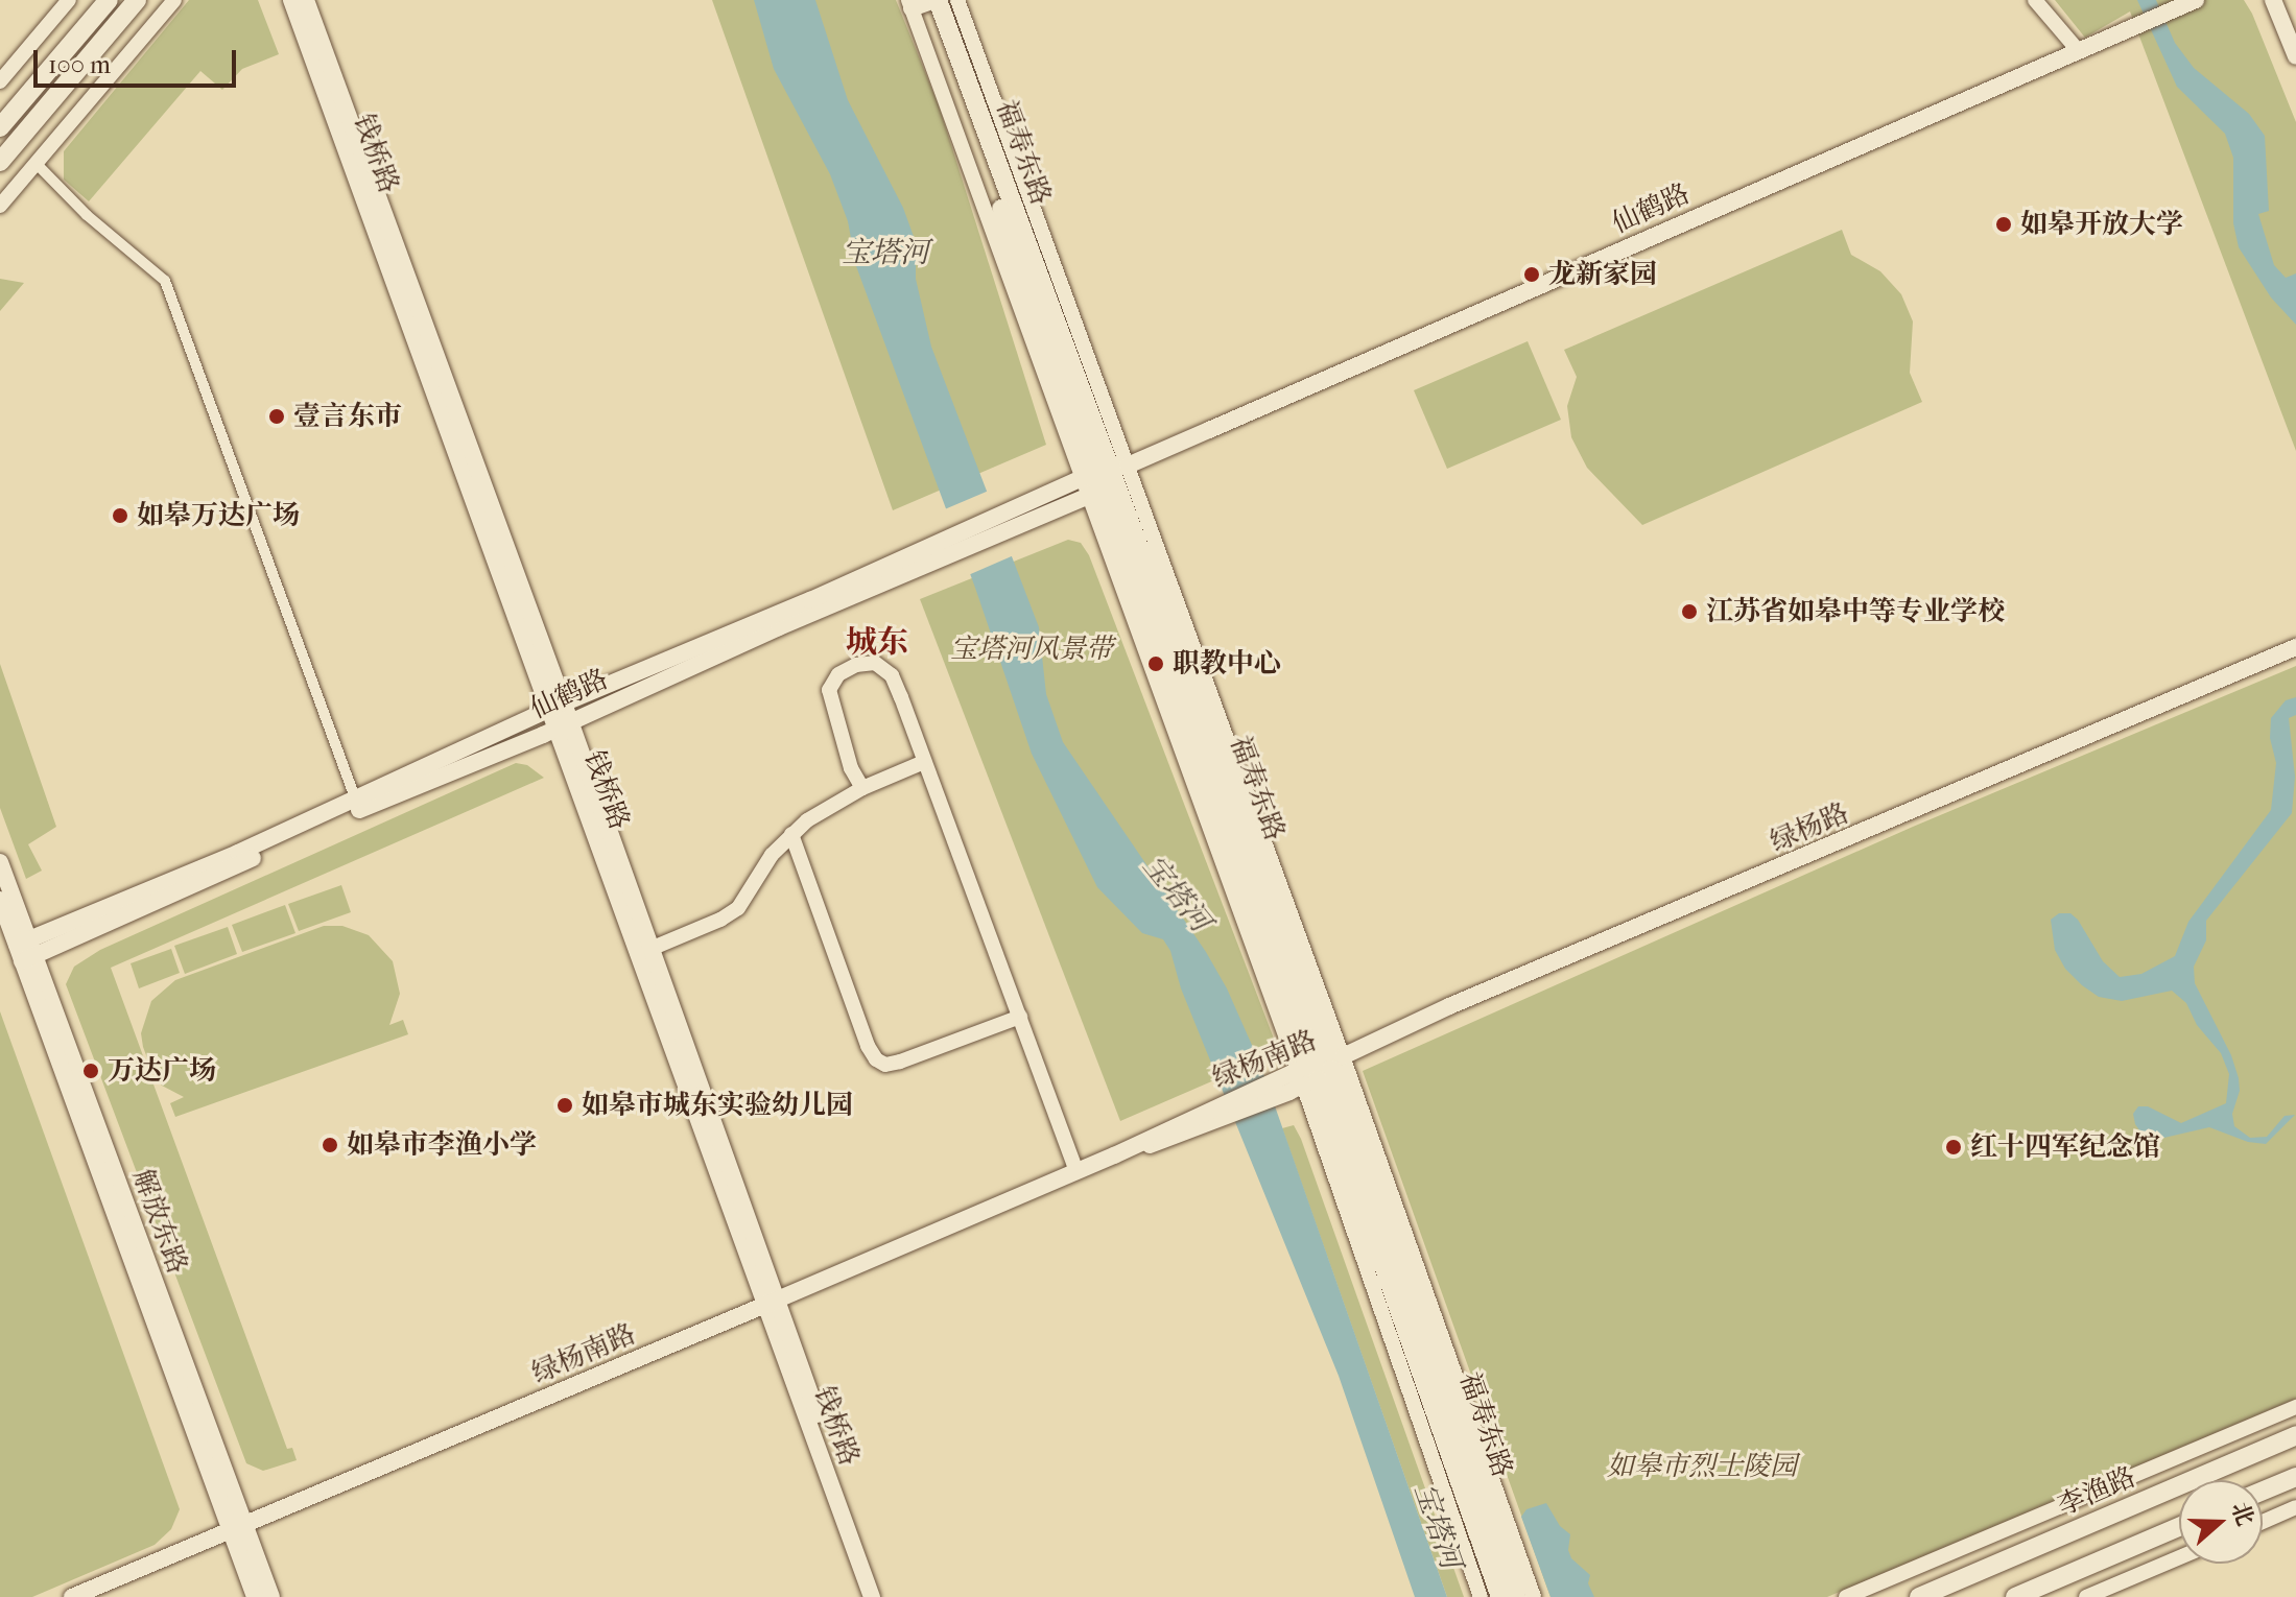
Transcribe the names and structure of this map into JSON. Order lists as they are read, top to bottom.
{
  "streets": {
    "main road": ["福寿东路", "李渔路"],
    "street": [
      "钱桥路",
      "仙鹤路",
      "绿杨路",
      "绿杨南路",
      "解放东路"
    ]
  },
  "crossings": [
    ["福寿东路", "仙鹤路"],
    ["福寿东路", "绿杨路"],
    ["福寿东路", "绿杨南路"],
    ["钱桥路", "仙鹤路"],
    ["钱桥路", "绿杨南路"],
    ["仙鹤路", "解放东路"],
    ["绿杨路", "绿杨南路"],
    ["绿杨南路", "解放东路"]
  ],
  "districts": ["城东"],
  "water": ["宝塔河"],
  "parks": ["宝塔河风景带", "如皋市烈士陵园"],
  "places": [
    "如皋开放大学",
    "龙新家园",
    "壹言东市",
    "如皋万达广场",
    "江苏省如皋中等专业学校",
    "职教中心",
    "万达广场",
    "如皋市城东实验幼儿园",
    "如皋市李渔小学",
    "红十四军纪念馆"
  ],
  "scale_bar": "100 m",
  "north": "right"
}
